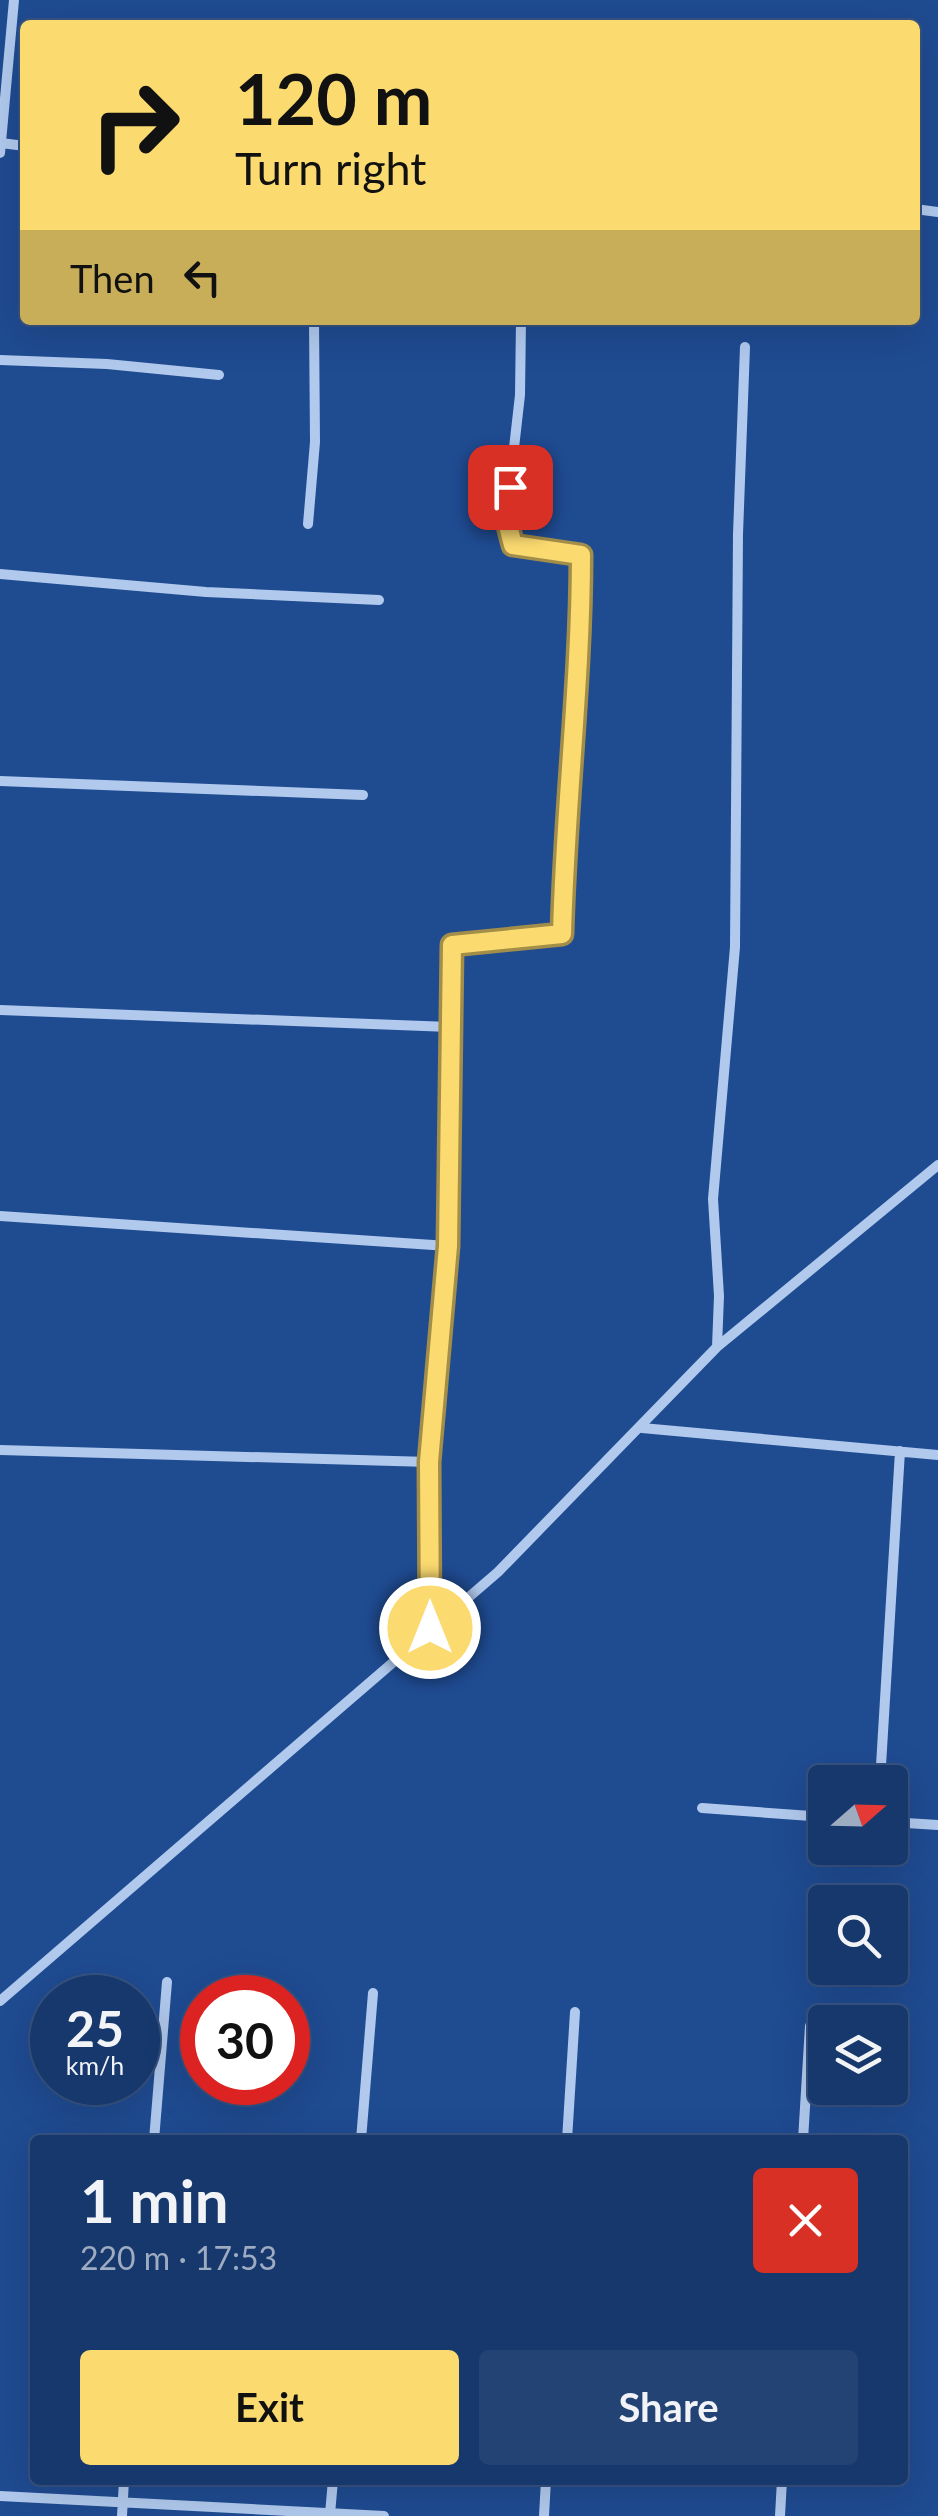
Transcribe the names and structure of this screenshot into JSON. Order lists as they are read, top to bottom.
{
  "north": "right",
  "page": {
    "turn": ["120 m", "Turn right"],
    "then": "Then",
    "speed": "25 km/h",
    "limit": "30",
    "heading": ["1 min", "220 m · 17:53"],
    "buttons": ["Exit", "Share"]
  }
}
